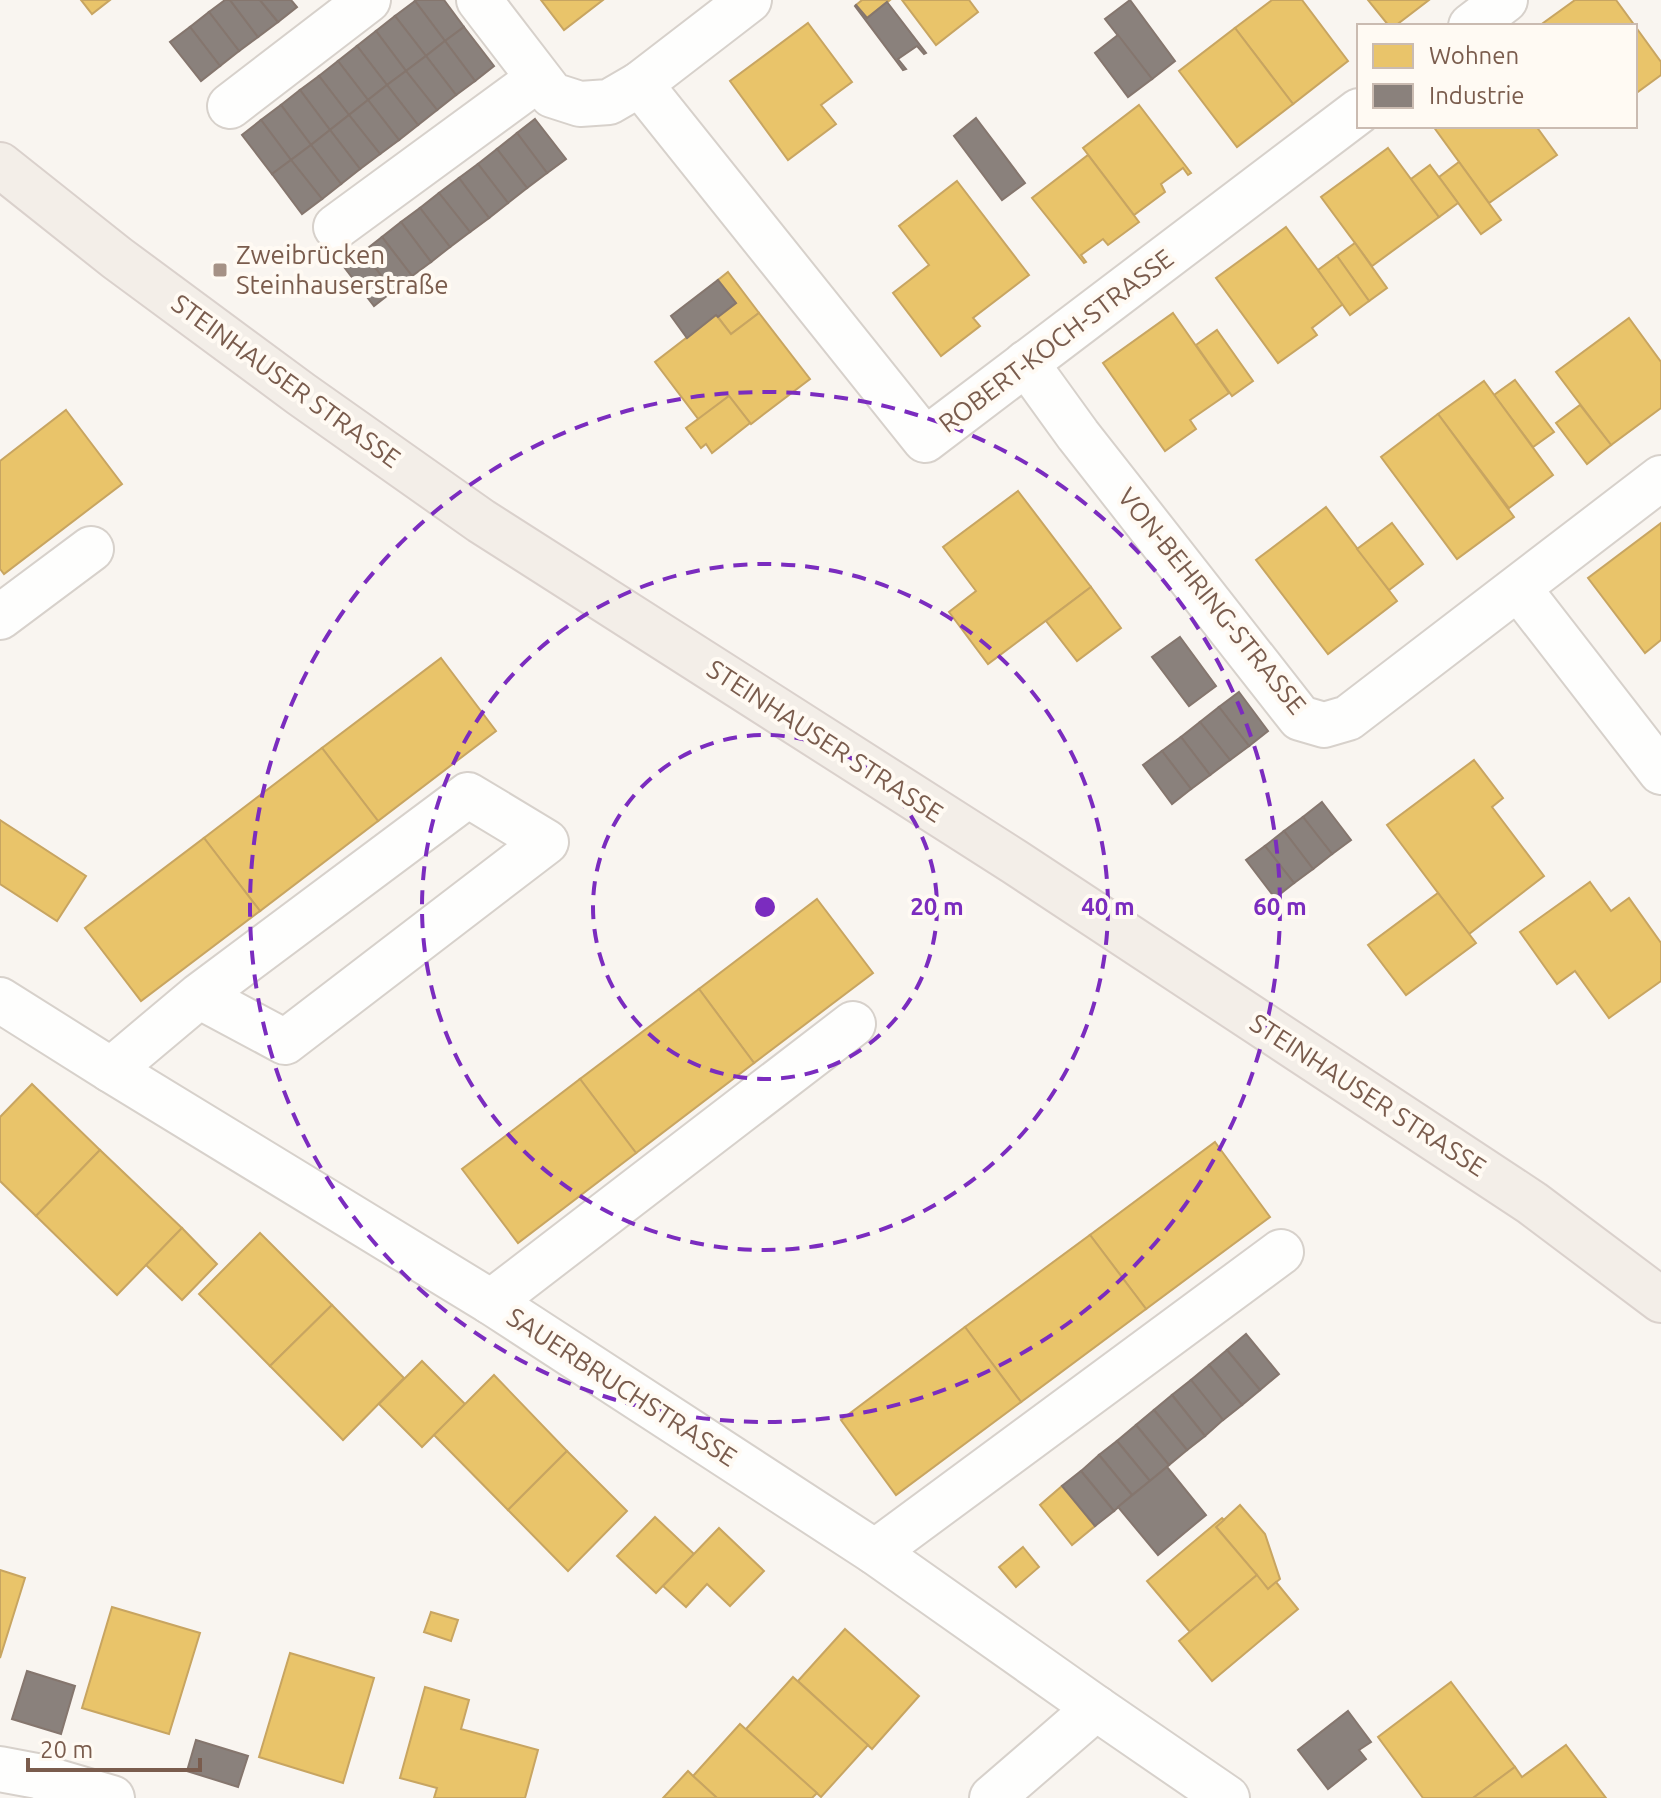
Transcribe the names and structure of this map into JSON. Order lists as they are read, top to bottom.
{
  "streets": {
    "main road": ["STEINHAUSER STRASSE"],
    "street": ["ROBERT-KOCH-STRASSE", "VON-BEHRING-STRASSE", "SAUERBRUCHSTRASSE"]
  },
  "crossings": [
    ["ROBERT-KOCH-STRASSE", "VON-BEHRING-STRASSE"]
  ],
  "places": {
    "transit": ["Zweibrücken Steinhauserstraße"]
  },
  "legend": ["Wohnen", "Industrie"],
  "scale_bar": "20 m",
  "rings": ["20 m", "40 m", "60 m"]
}
